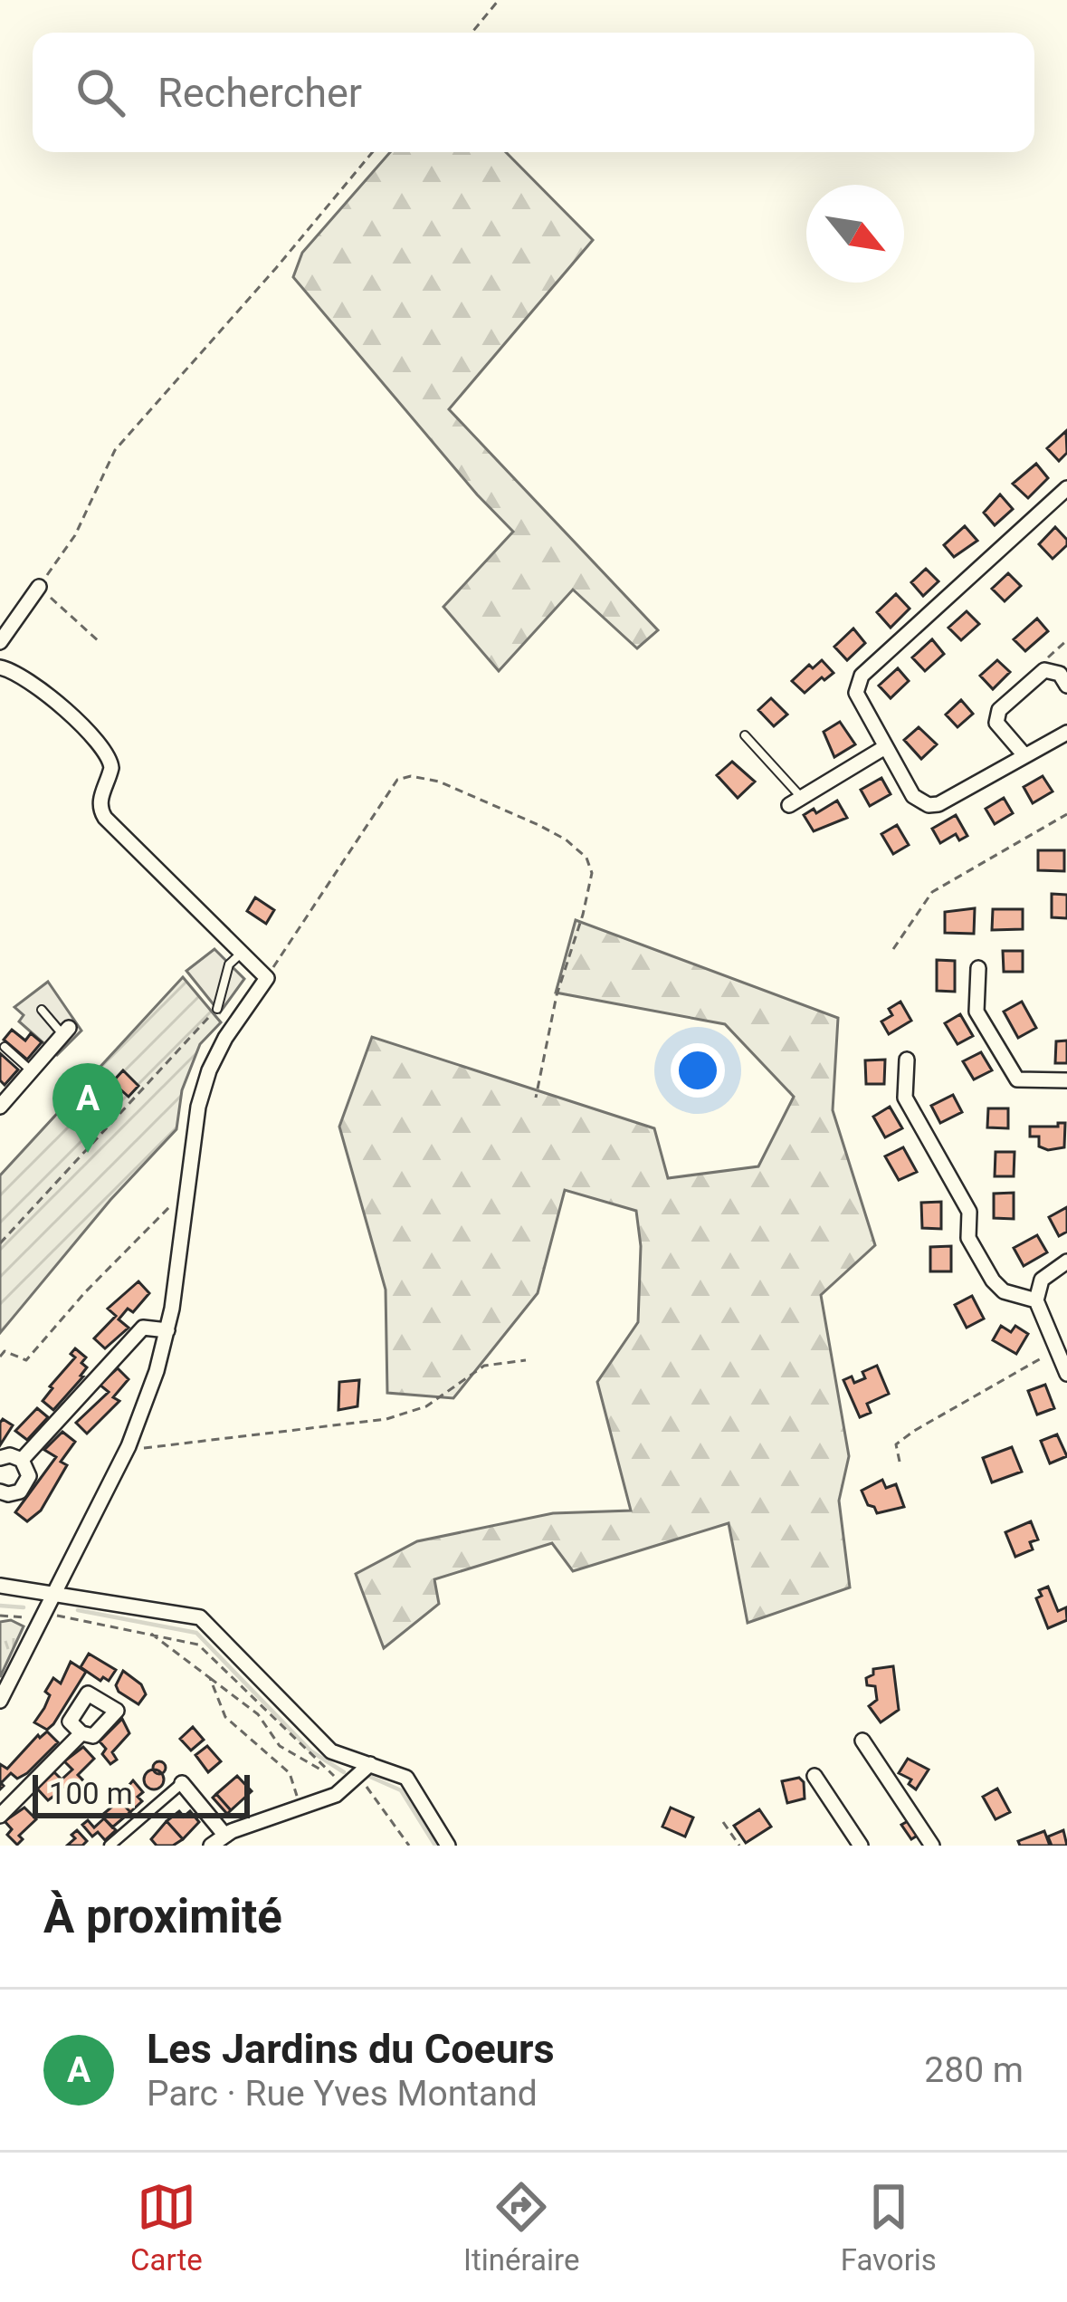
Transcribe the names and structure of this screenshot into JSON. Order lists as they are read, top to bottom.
{
  "scale_bar": "100 m",
  "north": "bottom right",
  "page": {
    "search": "Rechercher",
    "pins": "A",
    "scale": "100 m",
    "heading": "À proximité",
    "list": [
      {
        "mark": "A",
        "name": "Les Jardins du Coeurs",
        "note": "Parc · Rue Yves Montand",
        "value": "280 m"
      }
    ],
    "nav": ["Carte", "Itinéraire", "Favoris"]
  }
}
